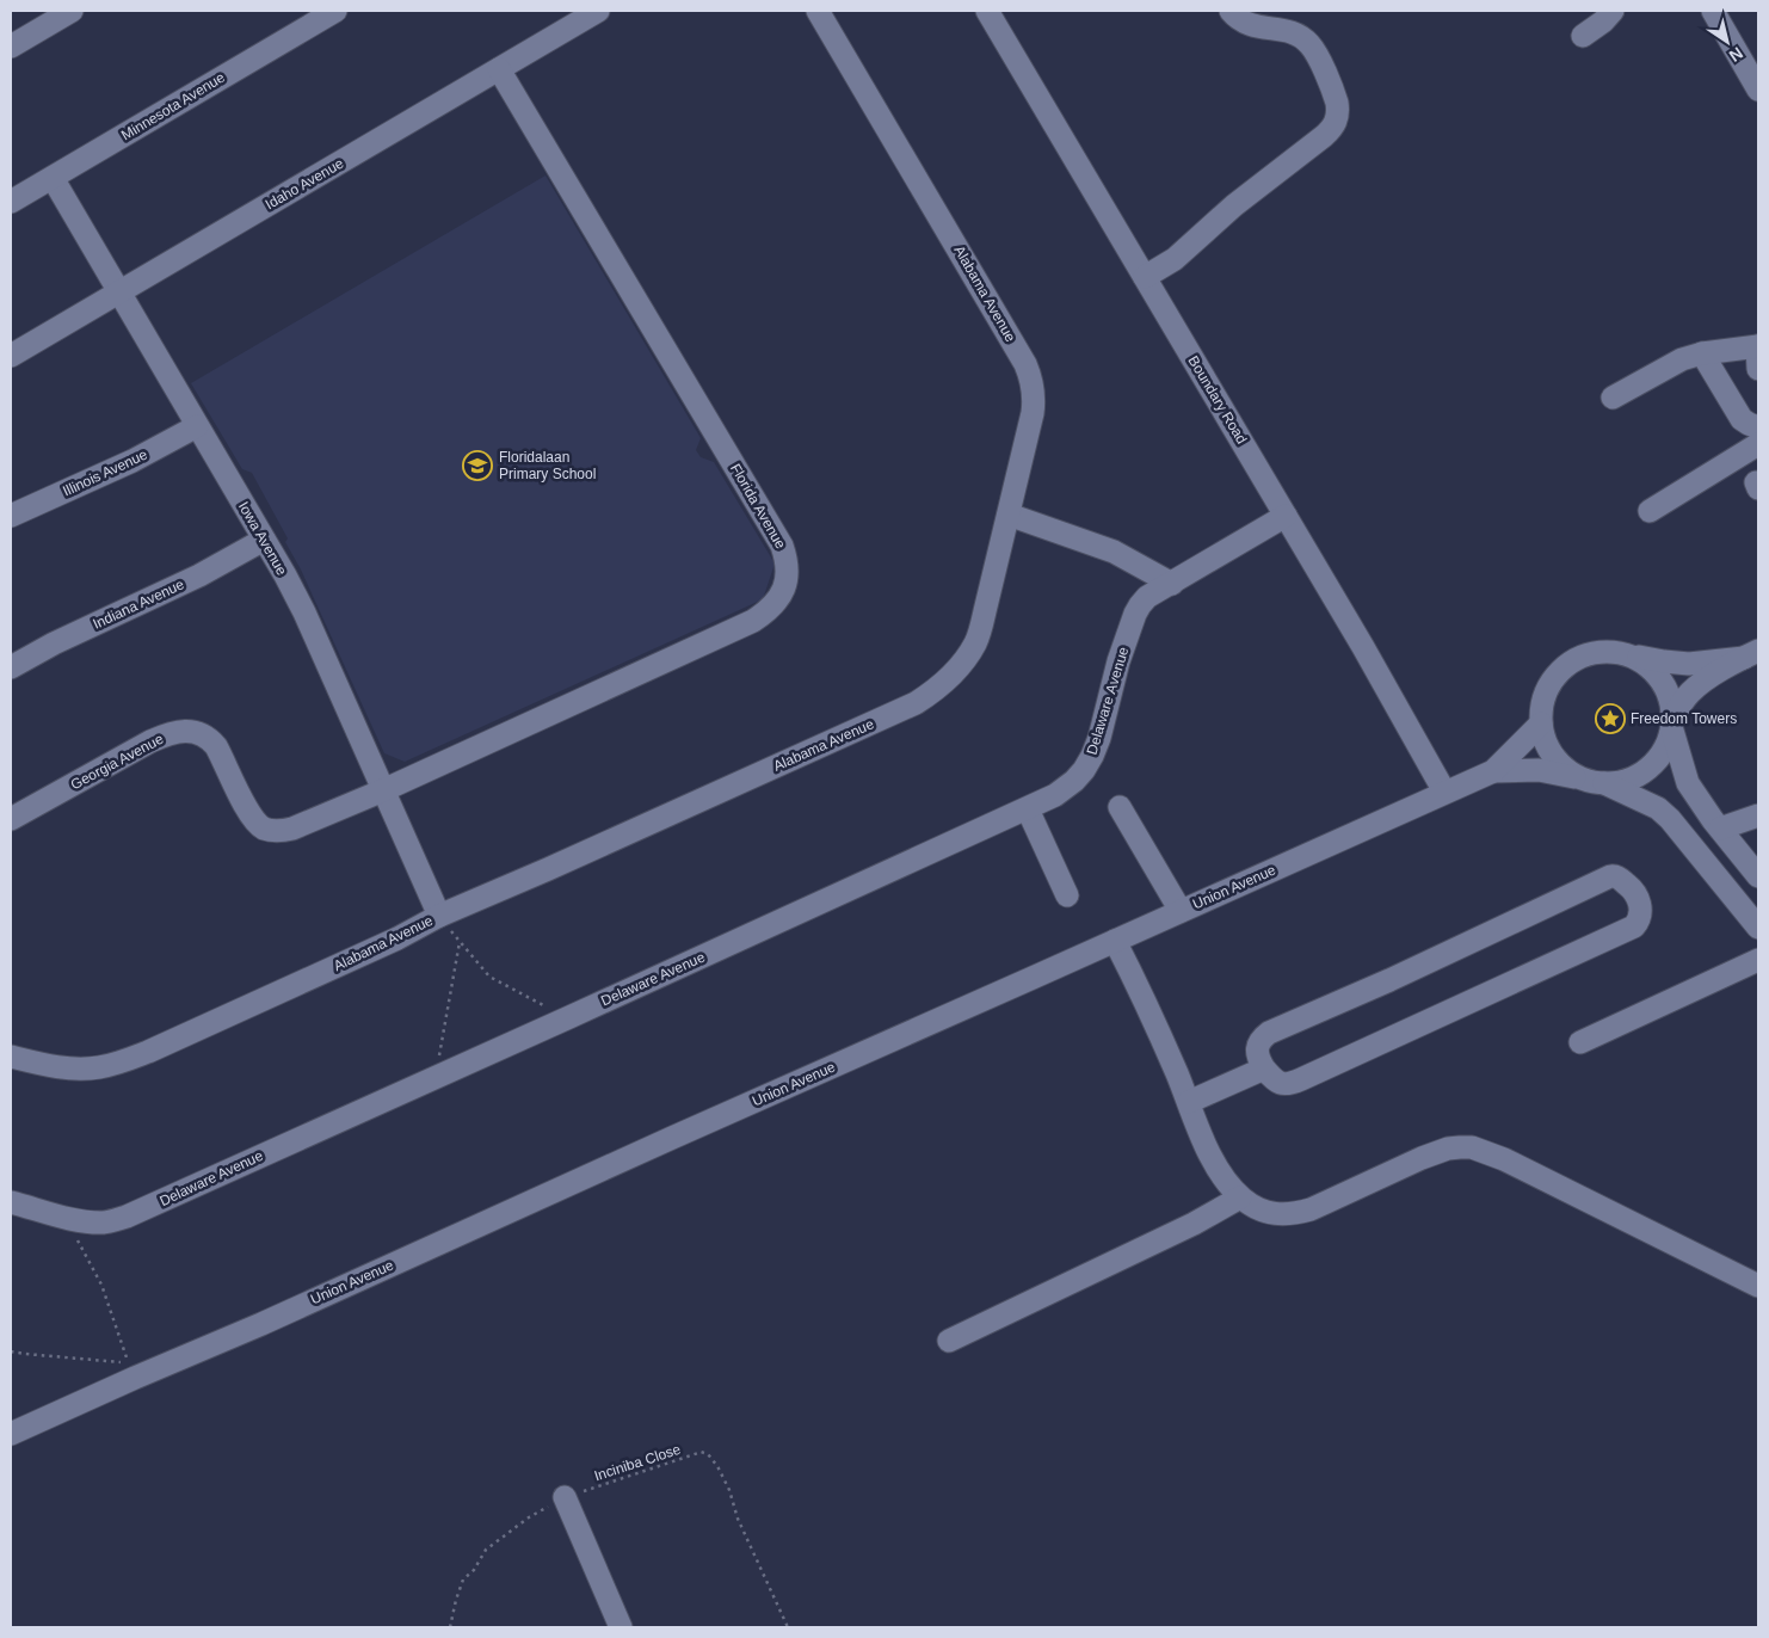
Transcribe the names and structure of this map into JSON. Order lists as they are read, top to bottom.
{
  "streets": {
    "street": [
      "Minnesota Avenue",
      "Idaho Avenue",
      "Alabama Avenue",
      "Boundary Road",
      "Illinois Avenue",
      "Florida Avenue",
      "Iowa Avenue",
      "Indiana Avenue",
      "Delaware Avenue",
      "Georgia Avenue",
      "Union Avenue"
    ],
    "path": ["Inciniba Close"]
  },
  "crossings": [
    ["Minnesota Avenue", "Iowa Avenue"],
    ["Idaho Avenue", "Florida Avenue"],
    ["Idaho Avenue", "Iowa Avenue"],
    ["Alabama Avenue", "Iowa Avenue"],
    ["Boundary Road", "Delaware Avenue"],
    ["Boundary Road", "Union Avenue"],
    ["Illinois Avenue", "Iowa Avenue"],
    ["Florida Avenue", "Iowa Avenue"],
    ["Florida Avenue", "Georgia Avenue"],
    ["Iowa Avenue", "Indiana Avenue"],
    ["Iowa Avenue", "Georgia Avenue"]
  ],
  "places": {
    "school or university": ["Floridalaan Primary School"],
    "place": ["Freedom Towers"]
  },
  "north": "bottom right"
}
